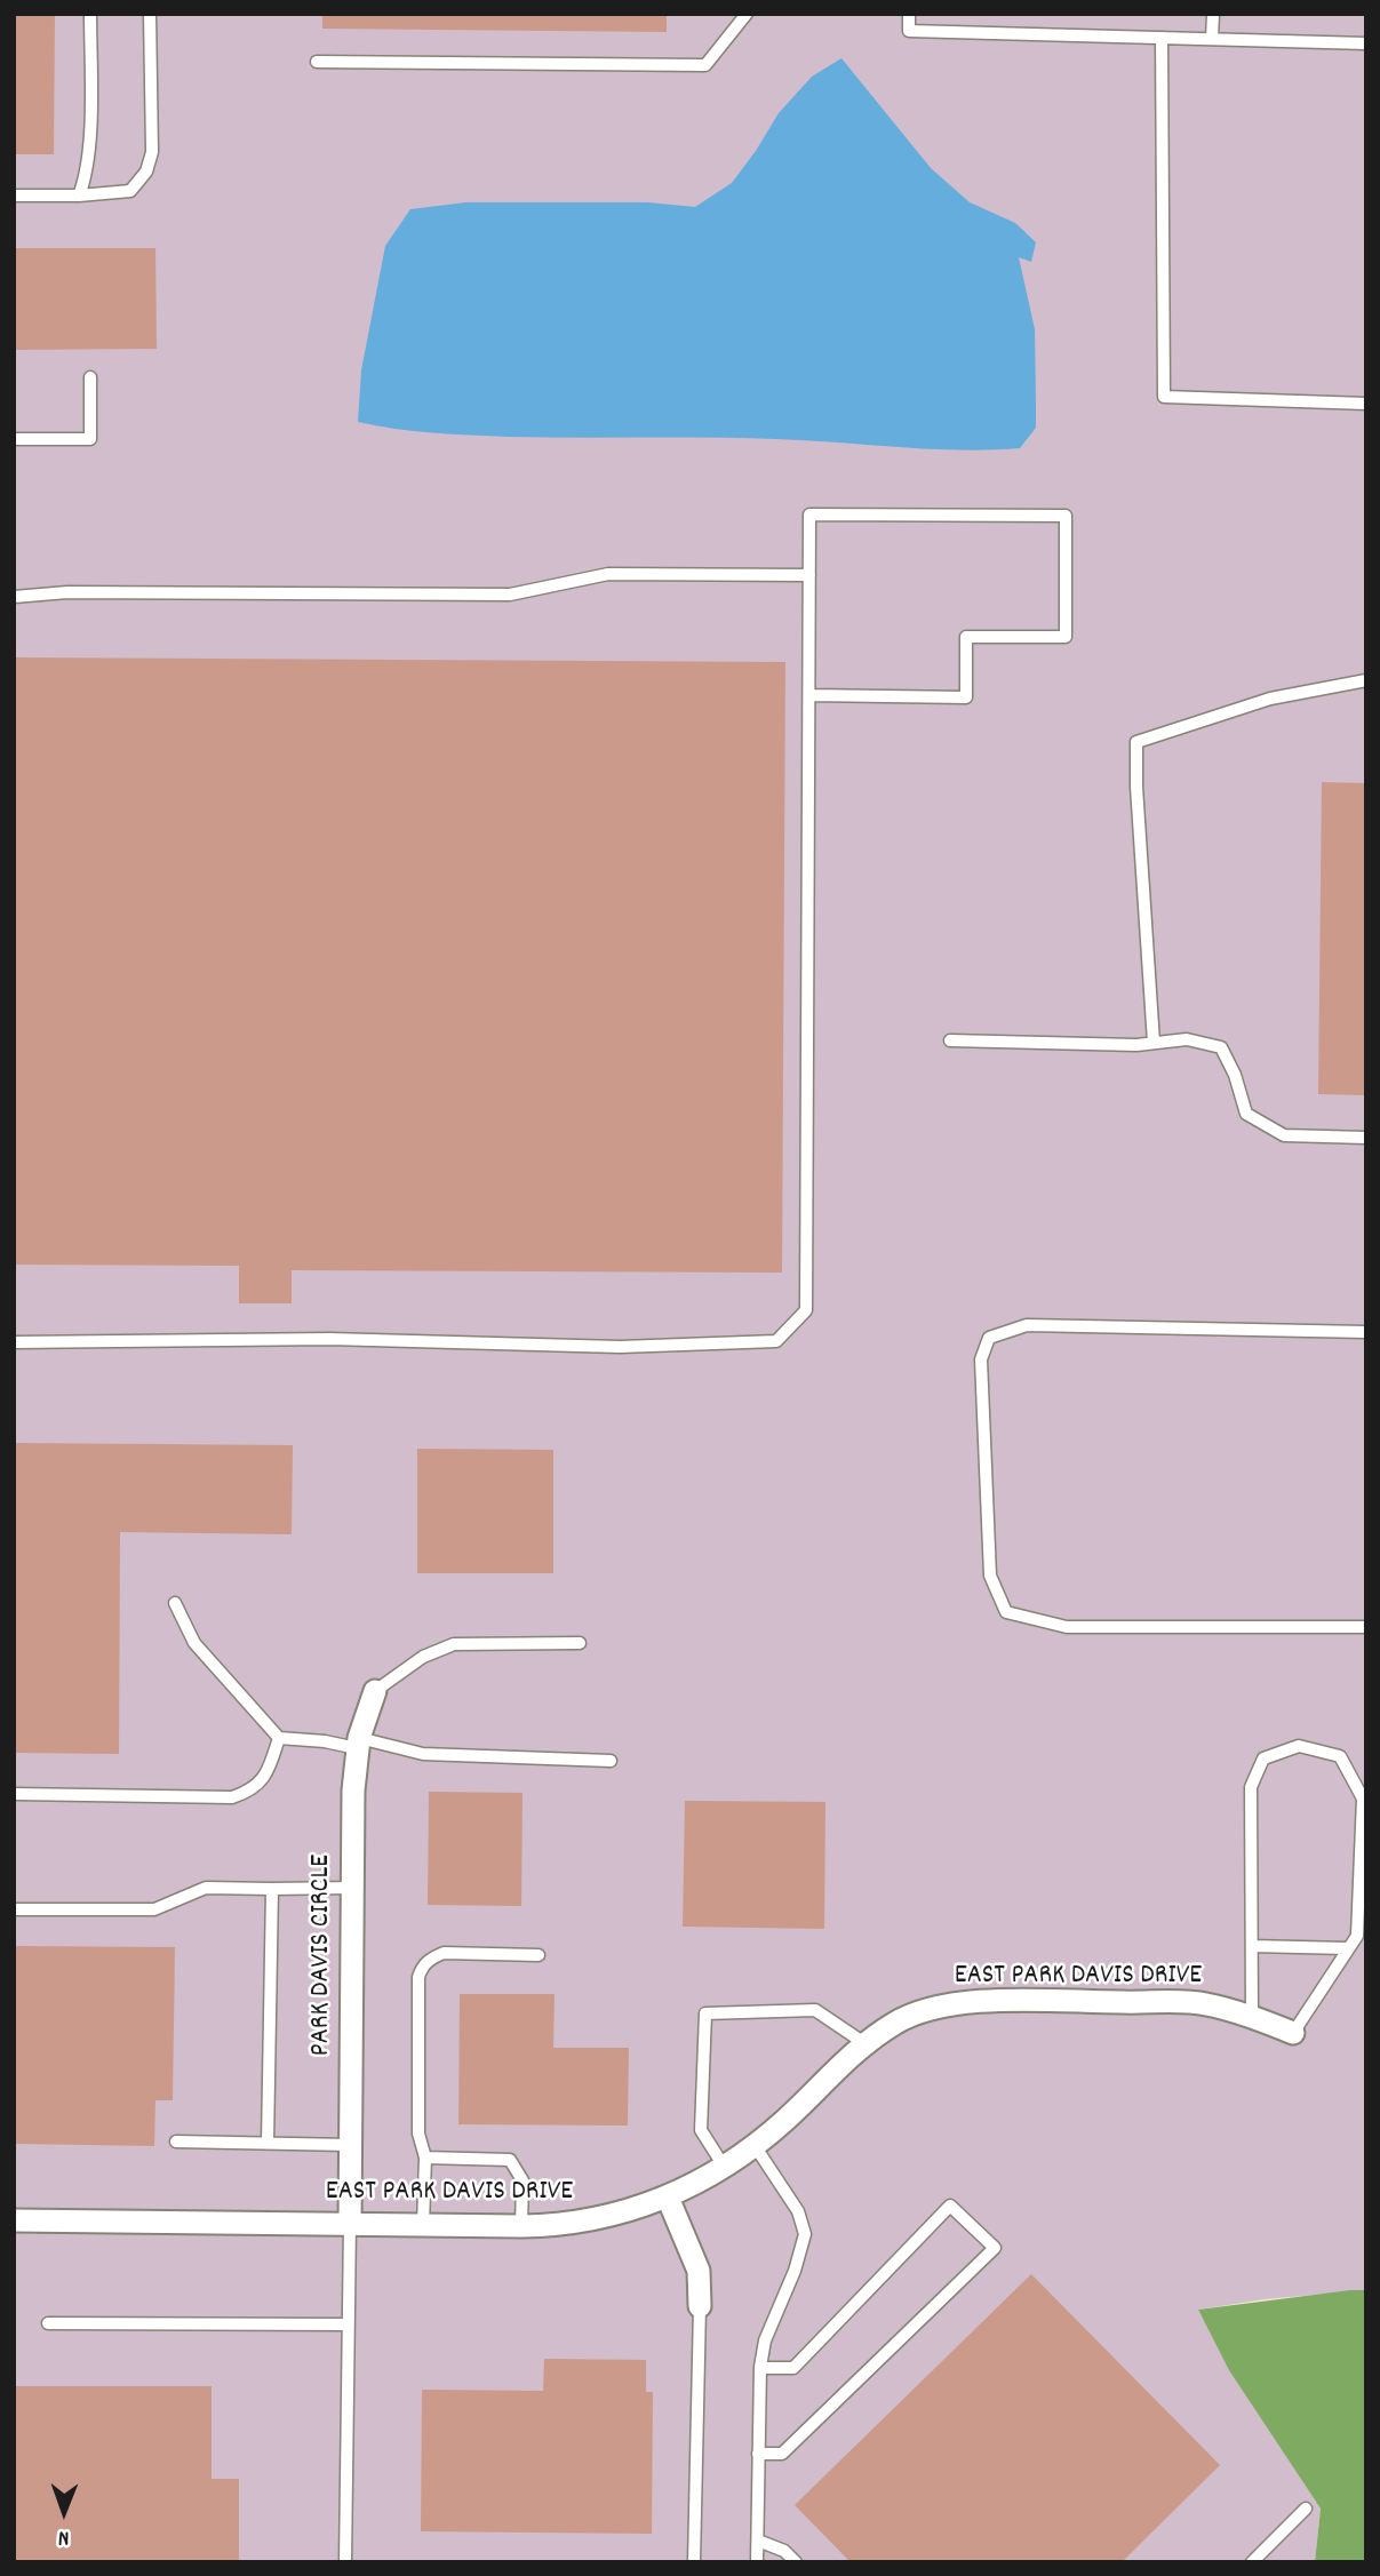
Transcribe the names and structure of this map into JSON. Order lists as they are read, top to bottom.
{
  "streets": {
    "street": ["PARK DAVIS CIRCLE", "EAST PARK DAVIS DRIVE"]
  },
  "crossings": [
    ["PARK DAVIS CIRCLE", "EAST PARK DAVIS DRIVE"]
  ],
  "north": "bottom"
}
